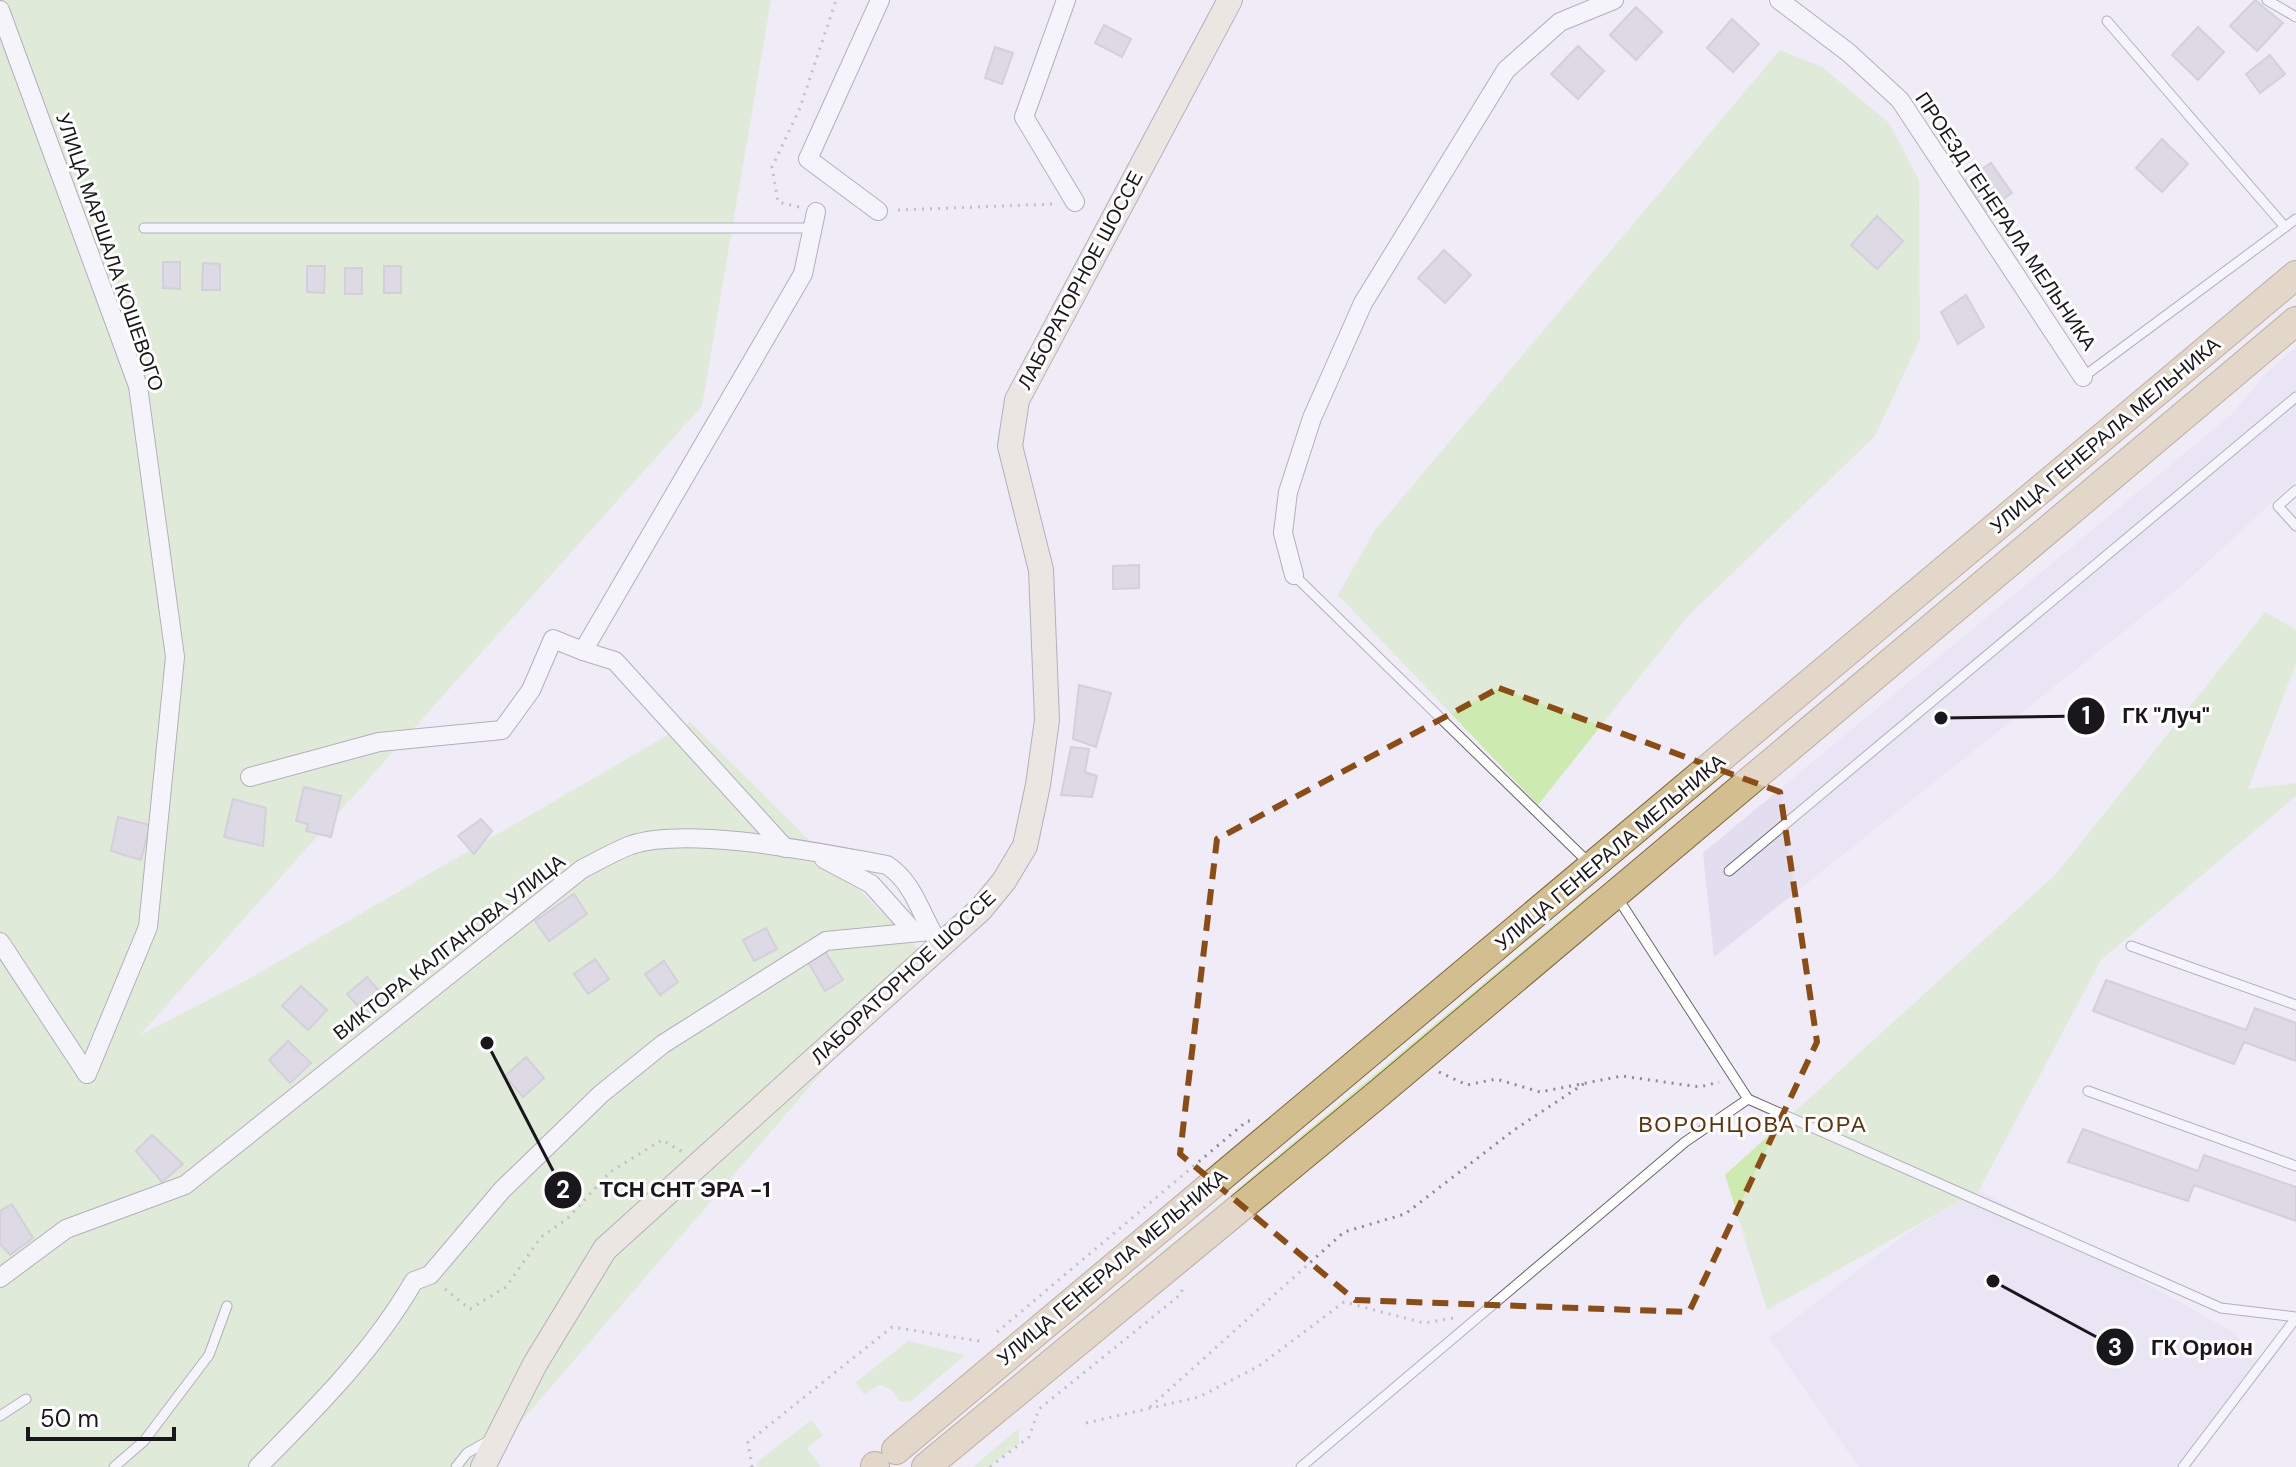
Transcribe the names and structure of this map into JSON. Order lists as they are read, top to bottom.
{
  "streets": {
    "main road": ["ЛАБОРАТОРНОЕ ШОССЕ", "УЛИЦА ГЕНЕРАЛА МЕЛЬНИКА"],
    "street": ["ПРОЕЗД ГЕНЕРАЛА МЕЛЬНИКА", "УЛИЦА МАРШАЛА КОШЕВОГО", "ВИКТОРА КАЛГАНОВА УЛИЦА"]
  },
  "crossings": [
    ["ЛАБОРАТОРНОЕ ШОССЕ", "ВИКТОРА КАЛГАНОВА УЛИЦА"]
  ],
  "districts": ["ВОРОНЦОВА ГОРА"],
  "places": ["ГК \"Луч\"", "ТСН СНТ ЭРА -1", "ГК Орион"],
  "scale_bar": "50 m"
}
